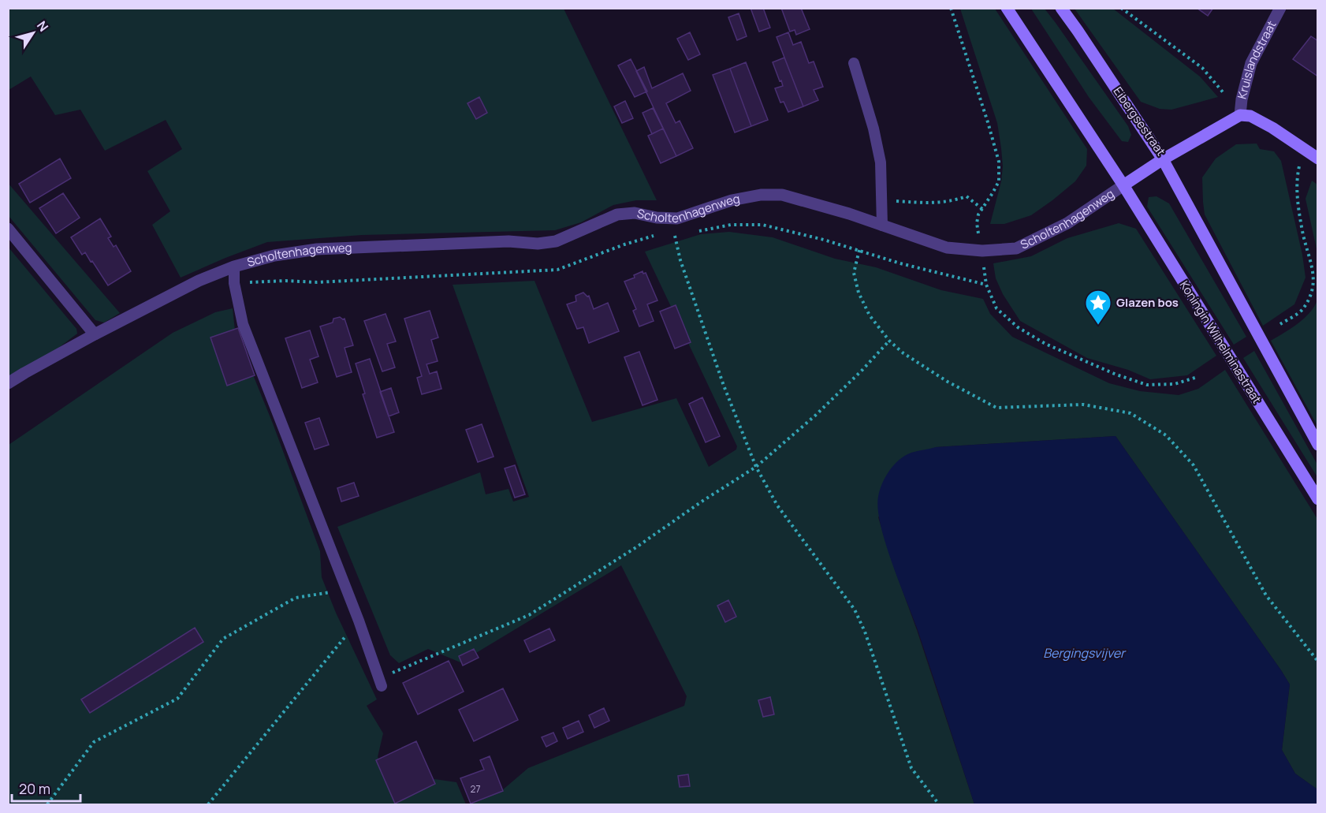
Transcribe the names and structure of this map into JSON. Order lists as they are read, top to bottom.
{
  "streets": {
    "main road": ["Eibergsestraat", "Koningin Wilhelminastraat"],
    "street": ["Kruislandstraat", "Scholtenhagenweg"]
  },
  "crossings": [
    ["Kruislandstraat", "Eibergsestraat"],
    ["Scholtenhagenweg", "Koningin Wilhelminastraat"]
  ],
  "water": ["Bergingsvijver"],
  "places": {
    "place": ["Glazen bos"]
  },
  "house_numbers": ["27"],
  "scale_bar": "20 m",
  "north": "top right"
}
